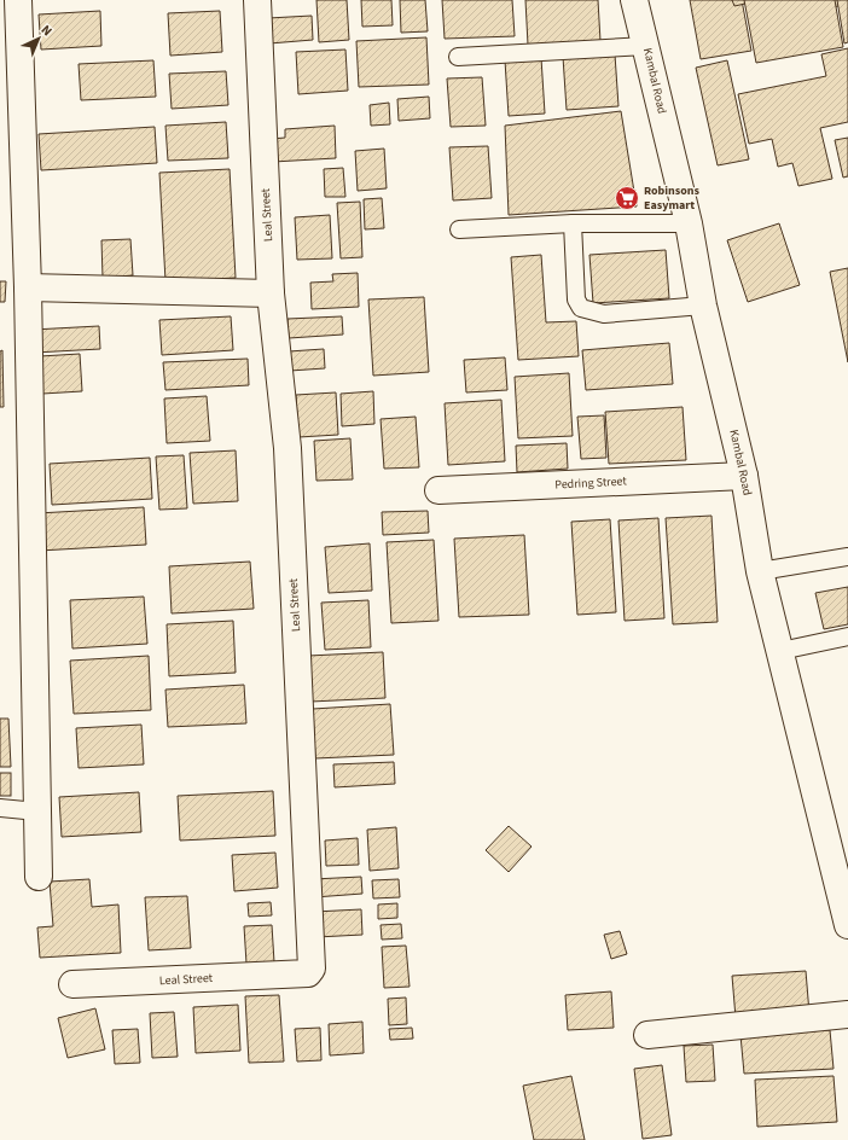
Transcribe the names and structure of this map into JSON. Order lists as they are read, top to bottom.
{
  "streets": {
    "street": ["Kambal Road", "Leal Street", "Pedring Street"]
  },
  "crossings": [
    ["Kambal Road", "Pedring Street"]
  ],
  "places": {
    "supermarket": ["Robinsons Easymart"]
  },
  "north": "top right"
}
